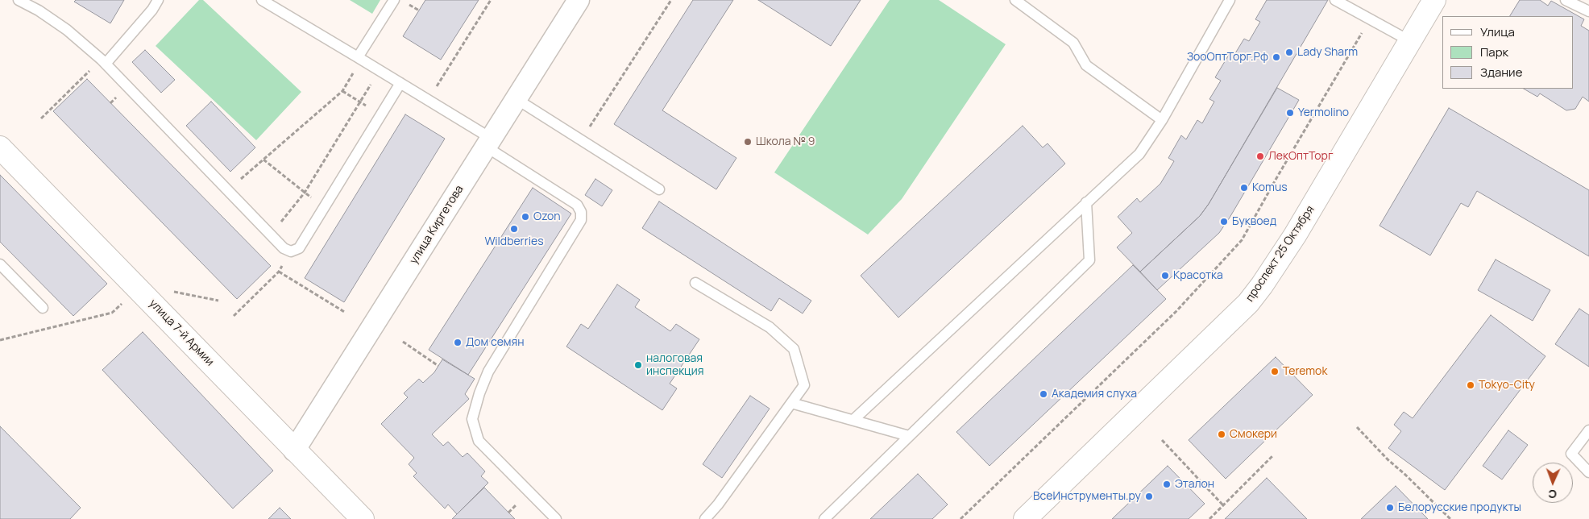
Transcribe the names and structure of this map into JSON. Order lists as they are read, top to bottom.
{
  "streets": {
    "main road": ["проспект 25 Октября", "улица 7-й Армии"],
    "street": ["улица Киргетова"]
  },
  "crossings": [
    ["улица Киргетова", "улица 7-й Армии"]
  ],
  "places": [
    "Lady Sharm",
    "ЗооОптТорг.Рф",
    "Yermolino",
    "Школа № 9",
    "ЛекОптТорг",
    "Komus",
    "Ozon",
    "Буквоед",
    "Wildberries",
    "Красотка",
    "Дом семян",
    "налоговая инспекция",
    "Teremok",
    "Tokyo-City",
    "Академия слуха",
    "Смокери",
    "Эталон",
    "ВсеИнструменты.ру",
    "Белорусские продукты"
  ],
  "legend": ["Улица", "Парк", "Здание"],
  "north": "bottom"
}
